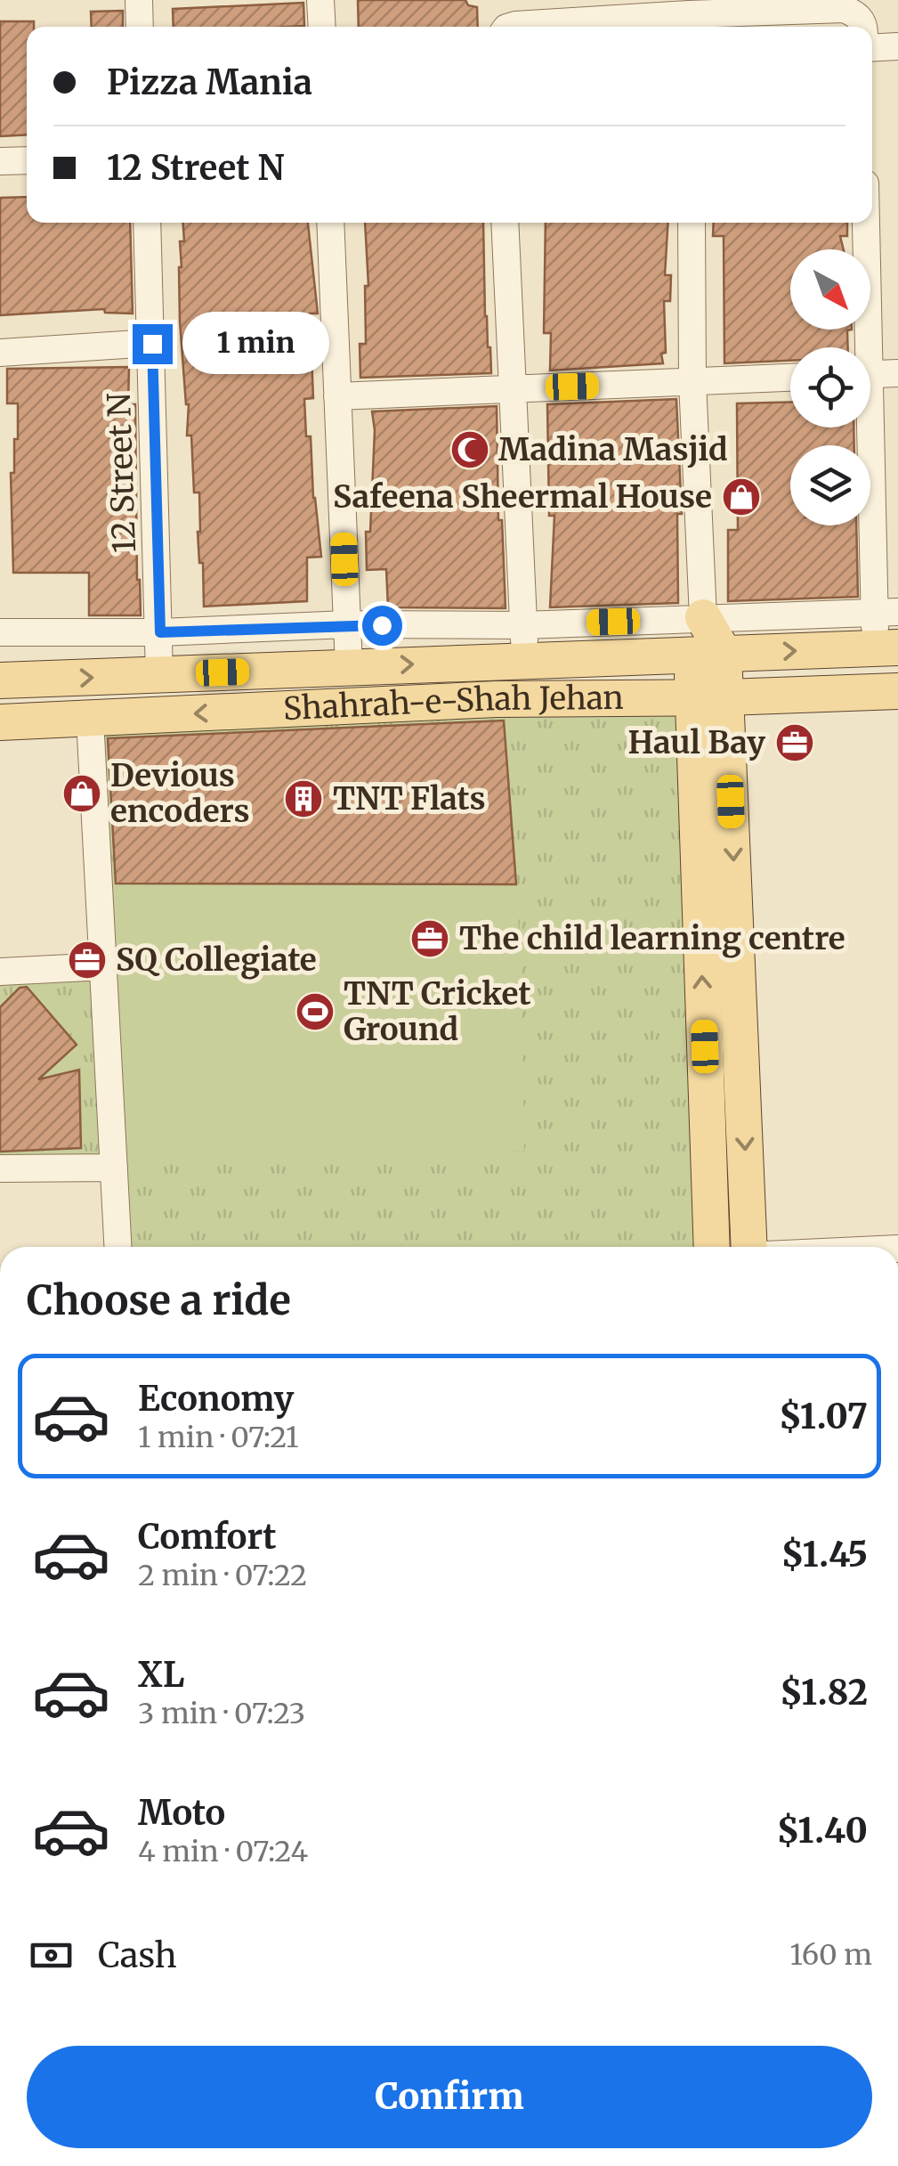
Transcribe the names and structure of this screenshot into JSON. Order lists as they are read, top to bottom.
{
  "streets": {
    "main road": ["Shahrah-e-Shah Jehan"],
    "street": ["12 Street N"]
  },
  "places": {
    "mosque": ["Madina Masjid"],
    "shop": ["Safeena Sheermal House", "Devious encoders"],
    "office": ["Haul Bay", "The child learning centre", "SQ Collegiate"],
    "building": ["TNT Flats"],
    "sports": ["TNT Cricket Ground"]
  },
  "north": "bottom right",
  "page": {
    "banner": ["Pizza Mania", "12 Street N"],
    "bubble": "1 min",
    "heading": "Choose a ride",
    "list": [
      {
        "name": "Economy",
        "note": "1 min · 07:21",
        "value": "$1.07"
      },
      {
        "name": "Comfort",
        "note": "2 min · 07:22",
        "value": "$1.45"
      },
      {
        "name": "XL",
        "note": "3 min · 07:23",
        "value": "$1.82"
      },
      {
        "name": "Moto",
        "note": "4 min · 07:24",
        "value": "$1.40"
      }
    ],
    "pay": ["Cash", "160 m"],
    "buttons": "Confirm"
  }
}
